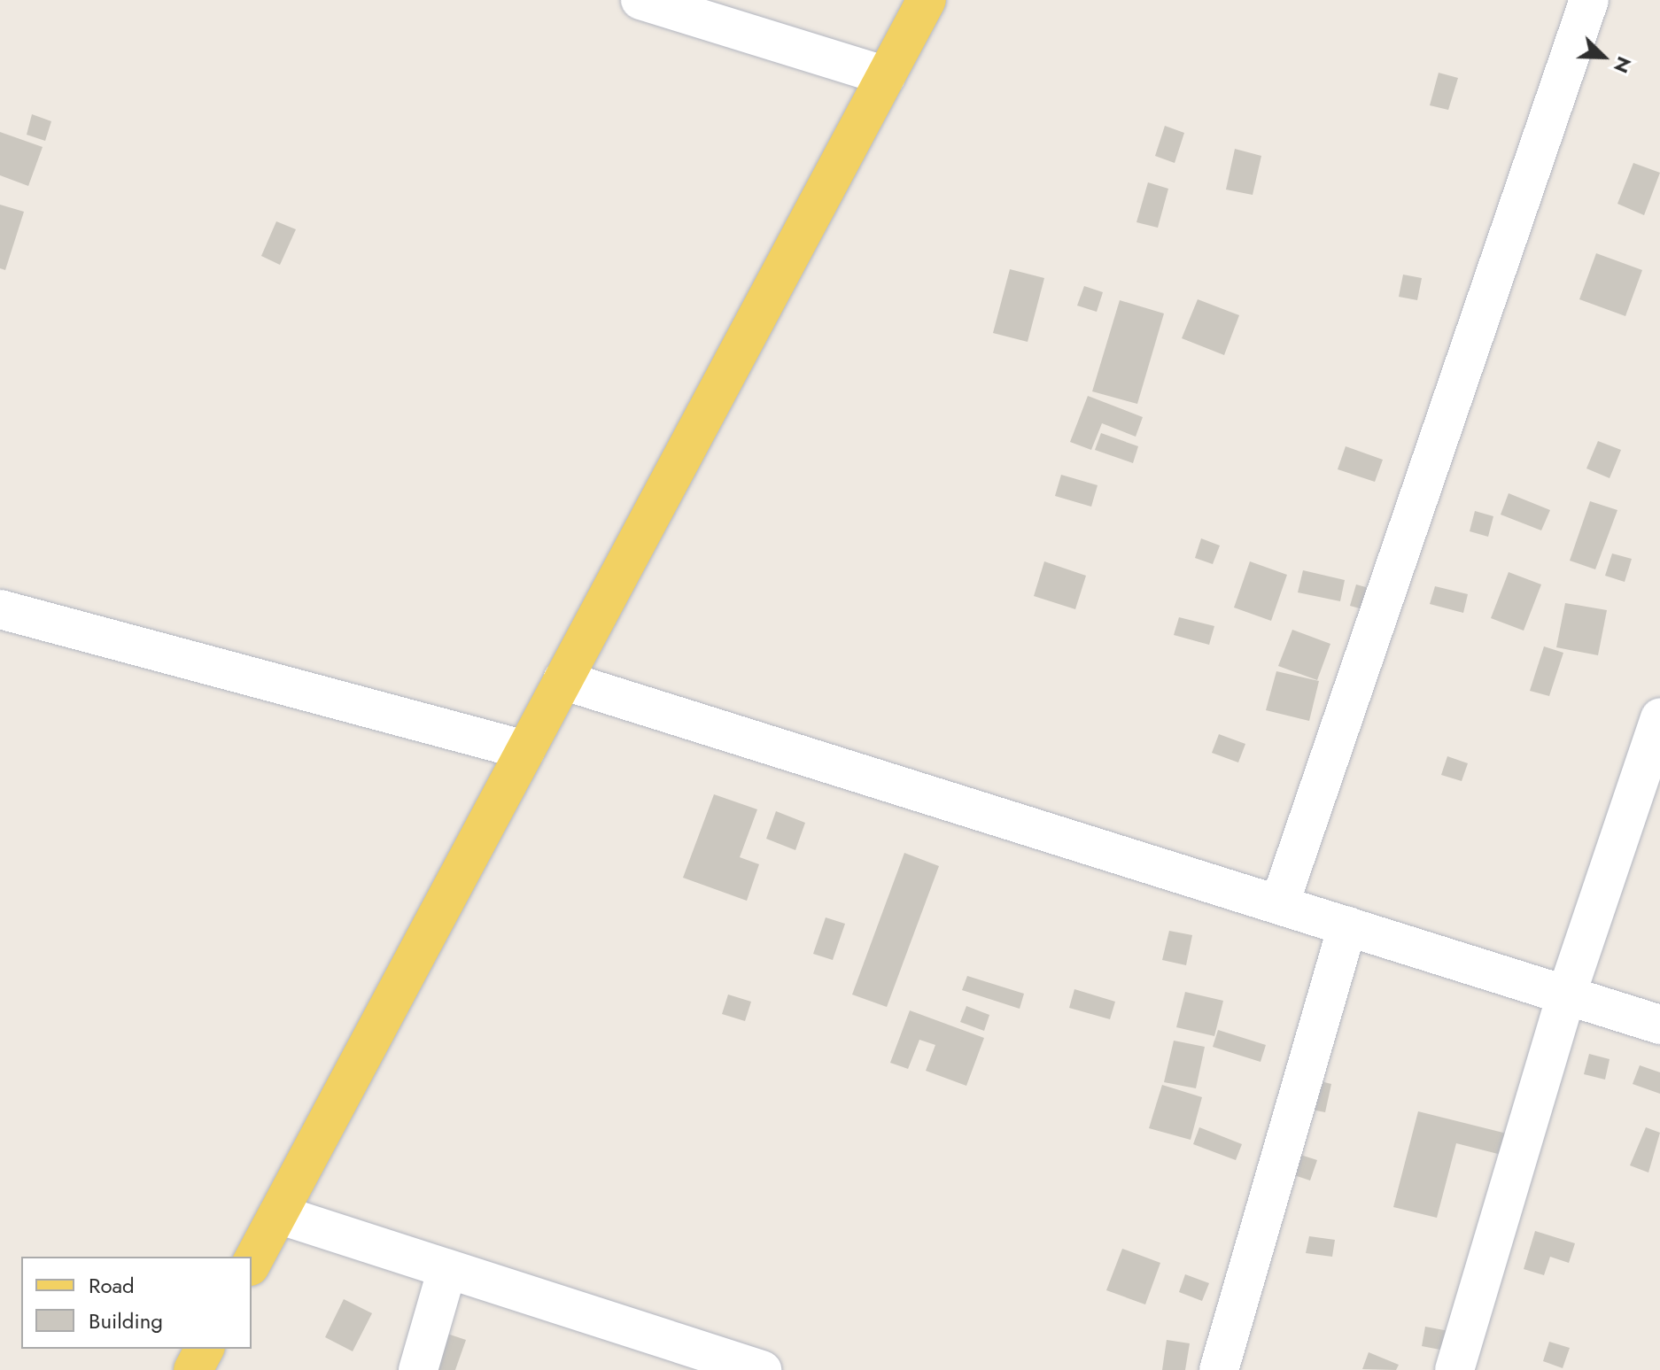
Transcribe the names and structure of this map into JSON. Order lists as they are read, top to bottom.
{
  "legend": ["Road", "Building"],
  "north": "bottom right"
}
